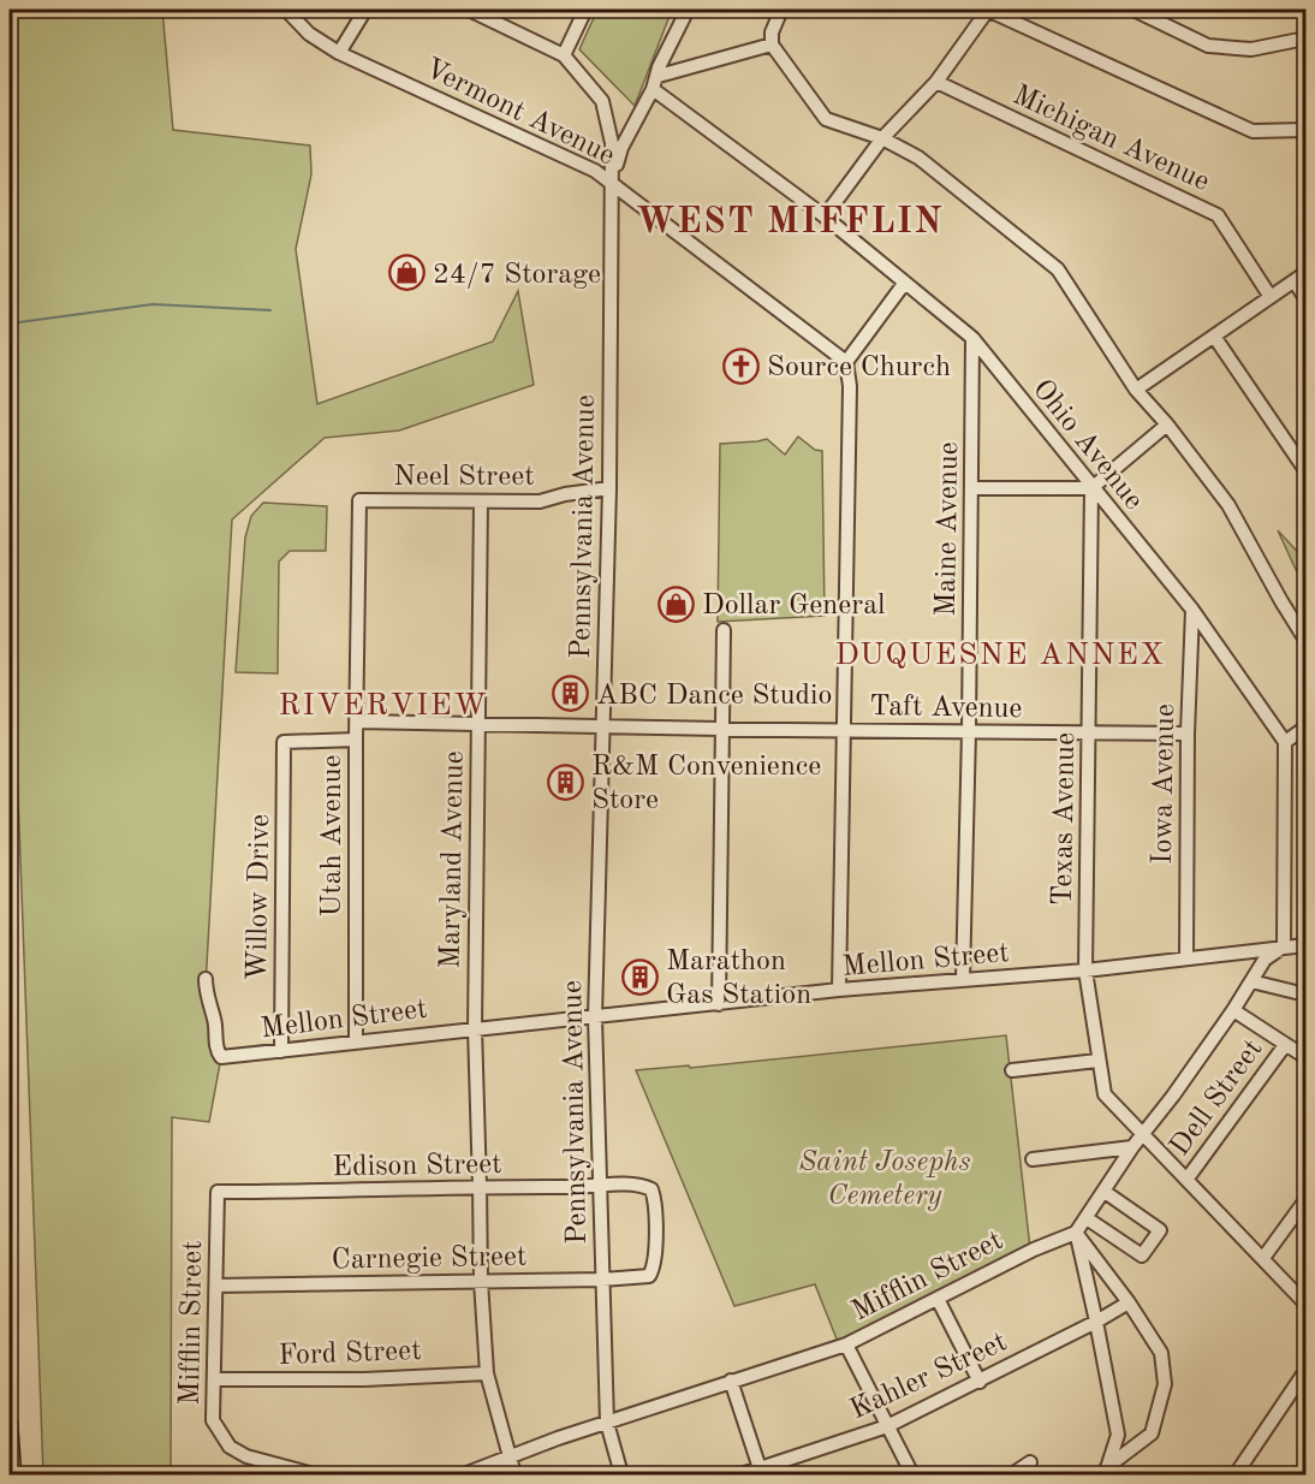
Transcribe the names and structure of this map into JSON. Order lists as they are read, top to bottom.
{
  "streets": {
    "street": [
      "Vermont Avenue",
      "Michigan Avenue",
      "Ohio Avenue",
      "Neel Street",
      "Pennsylvania Avenue",
      "Maine Avenue",
      "Taft Avenue",
      "Iowa Avenue",
      "Texas Avenue",
      "Utah Avenue",
      "Maryland Avenue",
      "Willow Drive",
      "Mellon Street",
      "Dell Street",
      "Edison Street",
      "Carnegie Street",
      "Mifflin Street",
      "Ford Street",
      "Kahler Street"
    ]
  },
  "crossings": [
    ["Vermont Avenue", "Pennsylvania Avenue"],
    ["Ohio Avenue", "Maine Avenue"],
    ["Ohio Avenue", "Iowa Avenue"],
    ["Ohio Avenue", "Texas Avenue"],
    ["Neel Street", "Pennsylvania Avenue"],
    ["Neel Street", "Utah Avenue"],
    ["Neel Street", "Maryland Avenue"],
    ["Pennsylvania Avenue", "Taft Avenue"],
    ["Pennsylvania Avenue", "Mellon Street"],
    ["Pennsylvania Avenue", "Edison Street"],
    ["Pennsylvania Avenue", "Carnegie Street"],
    ["Pennsylvania Avenue", "Mifflin Street"],
    ["Maine Avenue", "Taft Avenue"],
    ["Maine Avenue", "Mellon Street"],
    ["Taft Avenue", "Iowa Avenue"],
    ["Taft Avenue", "Texas Avenue"],
    ["Taft Avenue", "Utah Avenue"],
    ["Taft Avenue", "Maryland Avenue"],
    ["Iowa Avenue", "Mellon Street"],
    ["Texas Avenue", "Mellon Street"],
    ["Texas Avenue", "Dell Street"],
    ["Utah Avenue", "Willow Drive"],
    ["Utah Avenue", "Mellon Street"],
    ["Maryland Avenue", "Mellon Street"],
    ["Maryland Avenue", "Edison Street"],
    ["Maryland Avenue", "Carnegie Street"],
    ["Maryland Avenue", "Mifflin Street"],
    ["Maryland Avenue", "Ford Street"],
    ["Willow Drive", "Mellon Street"],
    ["Edison Street", "Carnegie Street"],
    ["Edison Street", "Mifflin Street"],
    ["Carnegie Street", "Mifflin Street"],
    ["Mifflin Street", "Ford Street"]
  ],
  "districts": ["WEST MIFFLIN", "DUQUESNE ANNEX", "RIVERVIEW"],
  "parks": ["Saint Josephs Cemetery"],
  "places": {
    "shop": ["24/7 Storage", "Dollar General"],
    "church": ["Source Church"],
    "building": ["ABC Dance Studio", "R&M Convenience Store", "Marathon Gas Station"]
  }
}
